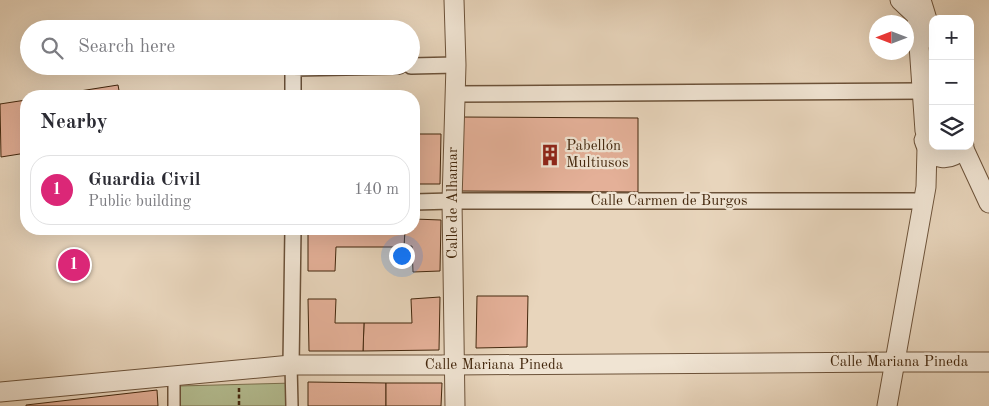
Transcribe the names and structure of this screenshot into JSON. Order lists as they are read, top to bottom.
{
  "streets": {
    "street": ["Calle Carmen de Burgos", "Calle de Alhamar", "Calle Mariana Pineda"]
  },
  "crossings": [
    ["Calle Carmen de Burgos", "Calle de Alhamar"],
    ["Calle de Alhamar", "Calle Mariana Pineda"]
  ],
  "places": {
    "building": ["Pabellón Multiusos"]
  },
  "north": "left",
  "page": {
    "map_buttons": ["+", "−"],
    "search": "Search here",
    "heading": "Nearby",
    "list": [
      {
        "mark": "1",
        "name": "Guardia Civil",
        "note": "Public building",
        "value": "140 m"
      }
    ],
    "pins": "1"
  }
}
